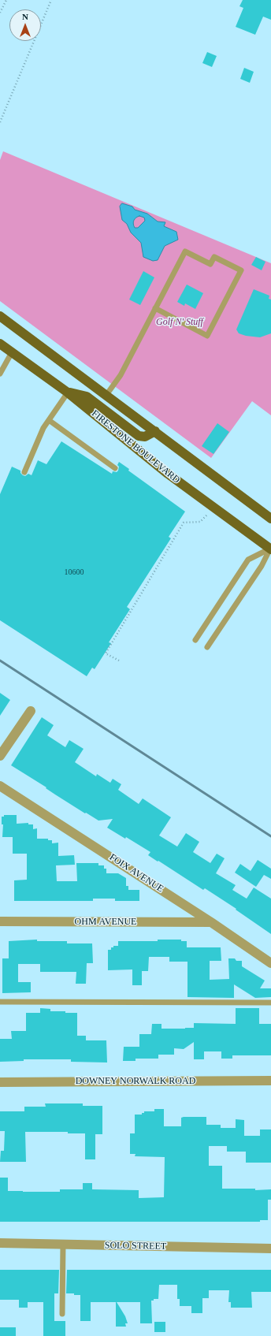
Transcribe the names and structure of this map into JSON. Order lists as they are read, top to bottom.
{
  "streets": {
    "main road": ["FIRESTONE BOULEVARD"],
    "street": [
      "FOIX AVENUE",
      "OHM AVENUE",
      "DOWNEY NORWALK ROAD",
      "SOLO STREET"
    ]
  },
  "crossings": [
    ["FOIX AVENUE", "OHM AVENUE"]
  ],
  "parks": ["Golf N' Stuff"],
  "house_numbers": ["10600"],
  "north": "top"
}
